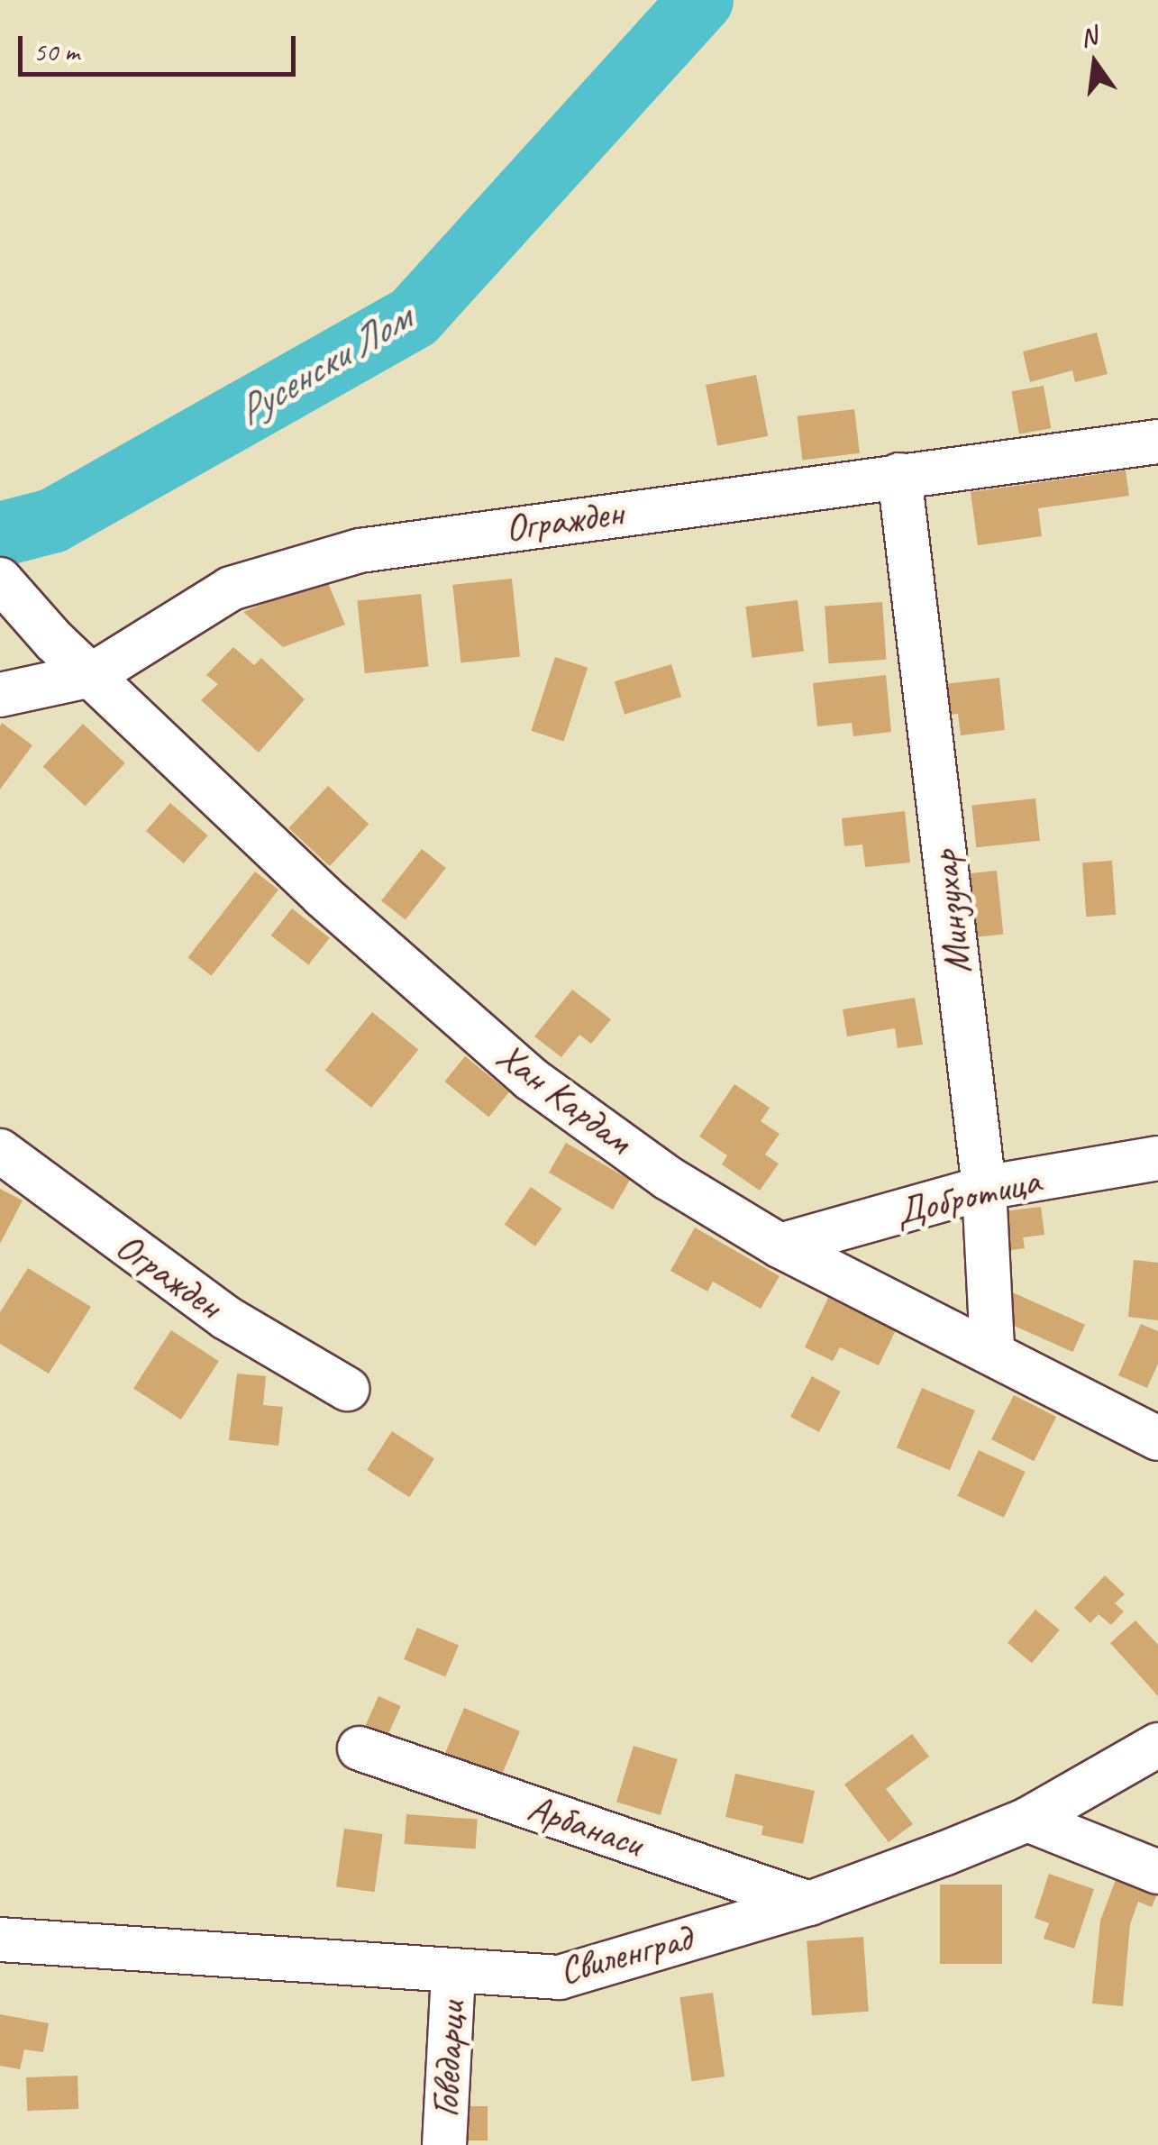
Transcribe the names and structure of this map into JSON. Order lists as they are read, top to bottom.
{
  "streets": {
    "street": [
      "Огражден",
      "Минзухар",
      "Хан Кардам",
      "Добротица",
      "Арбанаси",
      "Свиленград",
      "Говедарци"
    ]
  },
  "crossings": [
    ["Огражден", "Минзухар"],
    ["Огражден", "Хан Кардам"],
    ["Минзухар", "Хан Кардам"],
    ["Минзухар", "Добротица"],
    ["Хан Кардам", "Добротица"],
    ["Арбанаси", "Свиленград"],
    ["Свиленград", "Говедарци"]
  ],
  "water": ["Русенски Лом"],
  "scale_bar": "50 m",
  "north": "top"
}
